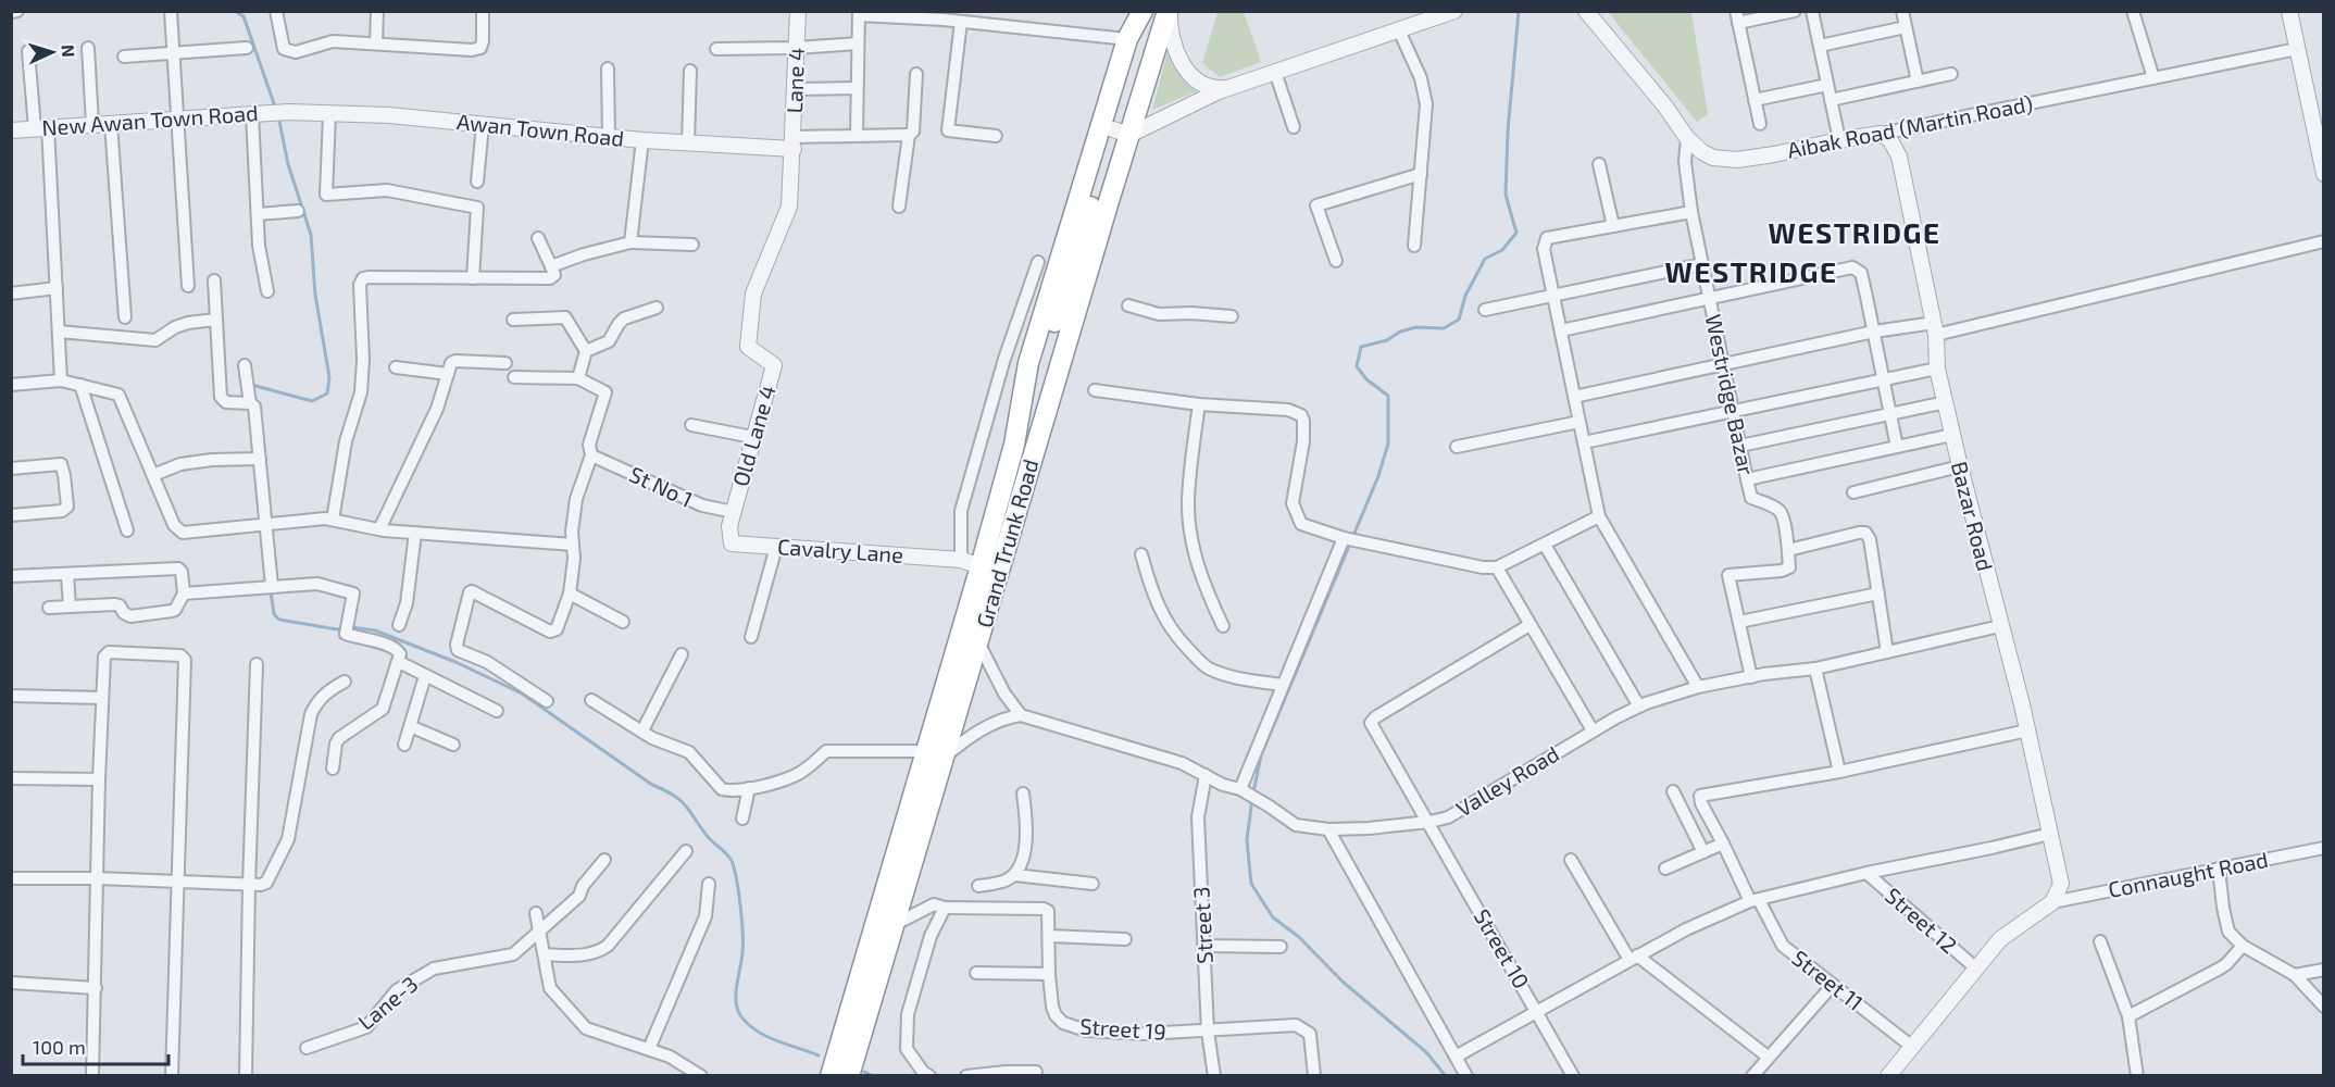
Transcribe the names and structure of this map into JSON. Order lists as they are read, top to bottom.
{
  "streets": {
    "highway": ["Grand Trunk Road"],
    "street": [
      "Lane 4",
      "New Awan Town Road",
      "Aibak Road (Martin Road)",
      "Awan Town Road",
      "Westridge Bazar",
      "Old Lane 4",
      "St No 1",
      "Bazar Road",
      "Cavalry Lane",
      "Valley Road",
      "Connaught Road",
      "Street 12",
      "Street 3",
      "Street 10",
      "Street 11",
      "Lane-3",
      "Street 19"
    ]
  },
  "crossings": [
    ["Lane 4", "Awan Town Road"],
    ["Lane 4", "Old Lane 4"],
    ["New Awan Town Road", "Awan Town Road"],
    ["Aibak Road (Martin Road)", "Westridge Bazar"],
    ["Aibak Road (Martin Road)", "Bazar Road"],
    ["Awan Town Road", "Old Lane 4"],
    ["Old Lane 4", "St No 1"],
    ["Old Lane 4", "Cavalry Lane"],
    ["St No 1", "Cavalry Lane"],
    ["Bazar Road", "Valley Road"],
    ["Bazar Road", "Connaught Road"],
    ["Grand Trunk Road", "Cavalry Lane"],
    ["Grand Trunk Road", "Street 19"],
    ["Valley Road", "Street 3"],
    ["Valley Road", "Street 10"],
    ["Street 3", "Street 19"]
  ],
  "districts": ["WESTRIDGE", "WESTRIDGE"],
  "scale_bar": "100 m",
  "north": "right"
}
